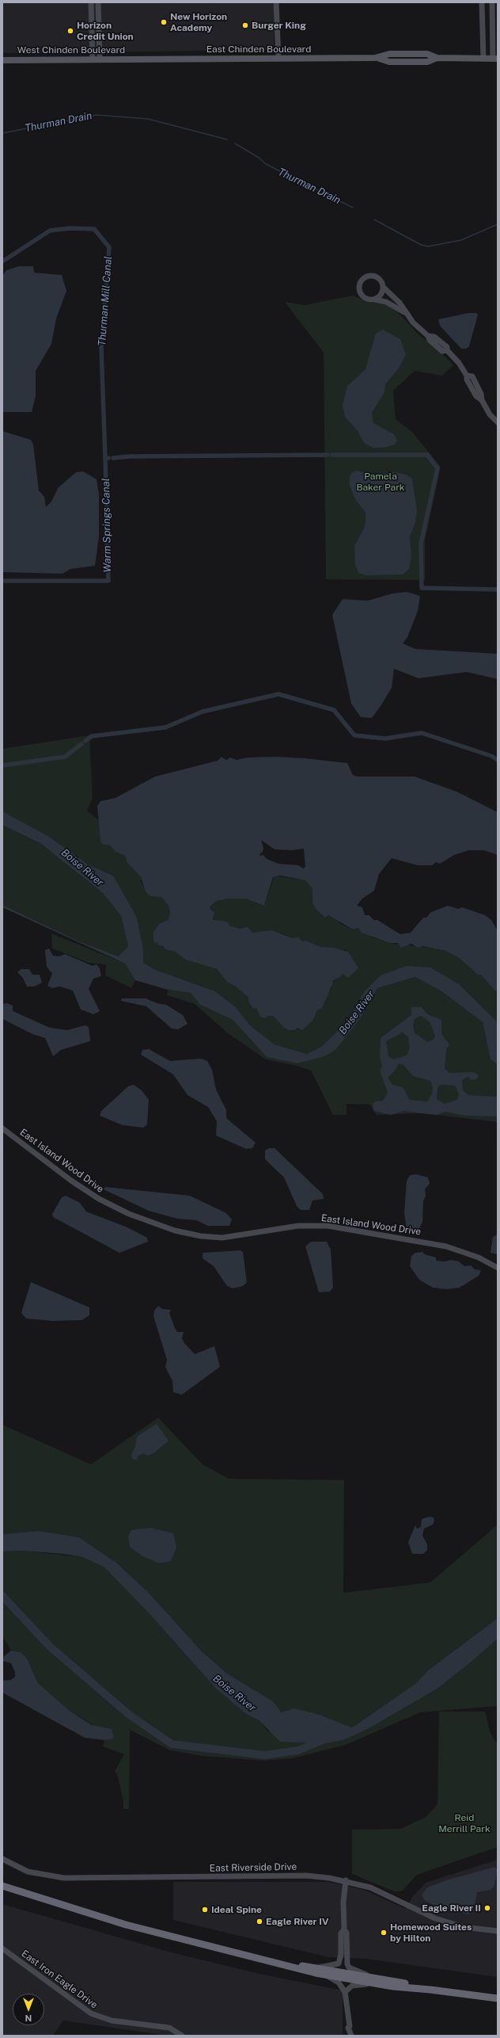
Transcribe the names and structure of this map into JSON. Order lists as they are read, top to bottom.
{
  "streets": {
    "main road": ["East Chinden Boulevard", "West Chinden Boulevard"],
    "street": ["East Island Wood Drive", "East Riverside Drive", "East Iron Eagle Drive"]
  },
  "crossings": [
    ["East Chinden Boulevard", "West Chinden Boulevard"]
  ],
  "water": [
    "Thurman Drain",
    "Thurman Mill Canal",
    "Warm Springs Canal",
    "Boise River"
  ],
  "parks": ["Pamela Baker Park", "Reid Merrill Park"],
  "places": [
    "New Horizon Academy",
    "Burger King",
    "Horizon Credit Union",
    "Eagle River II",
    "Ideal Spine",
    "Eagle River IV",
    "Homewood Suites by Hilton"
  ],
  "north": "bottom"
}
